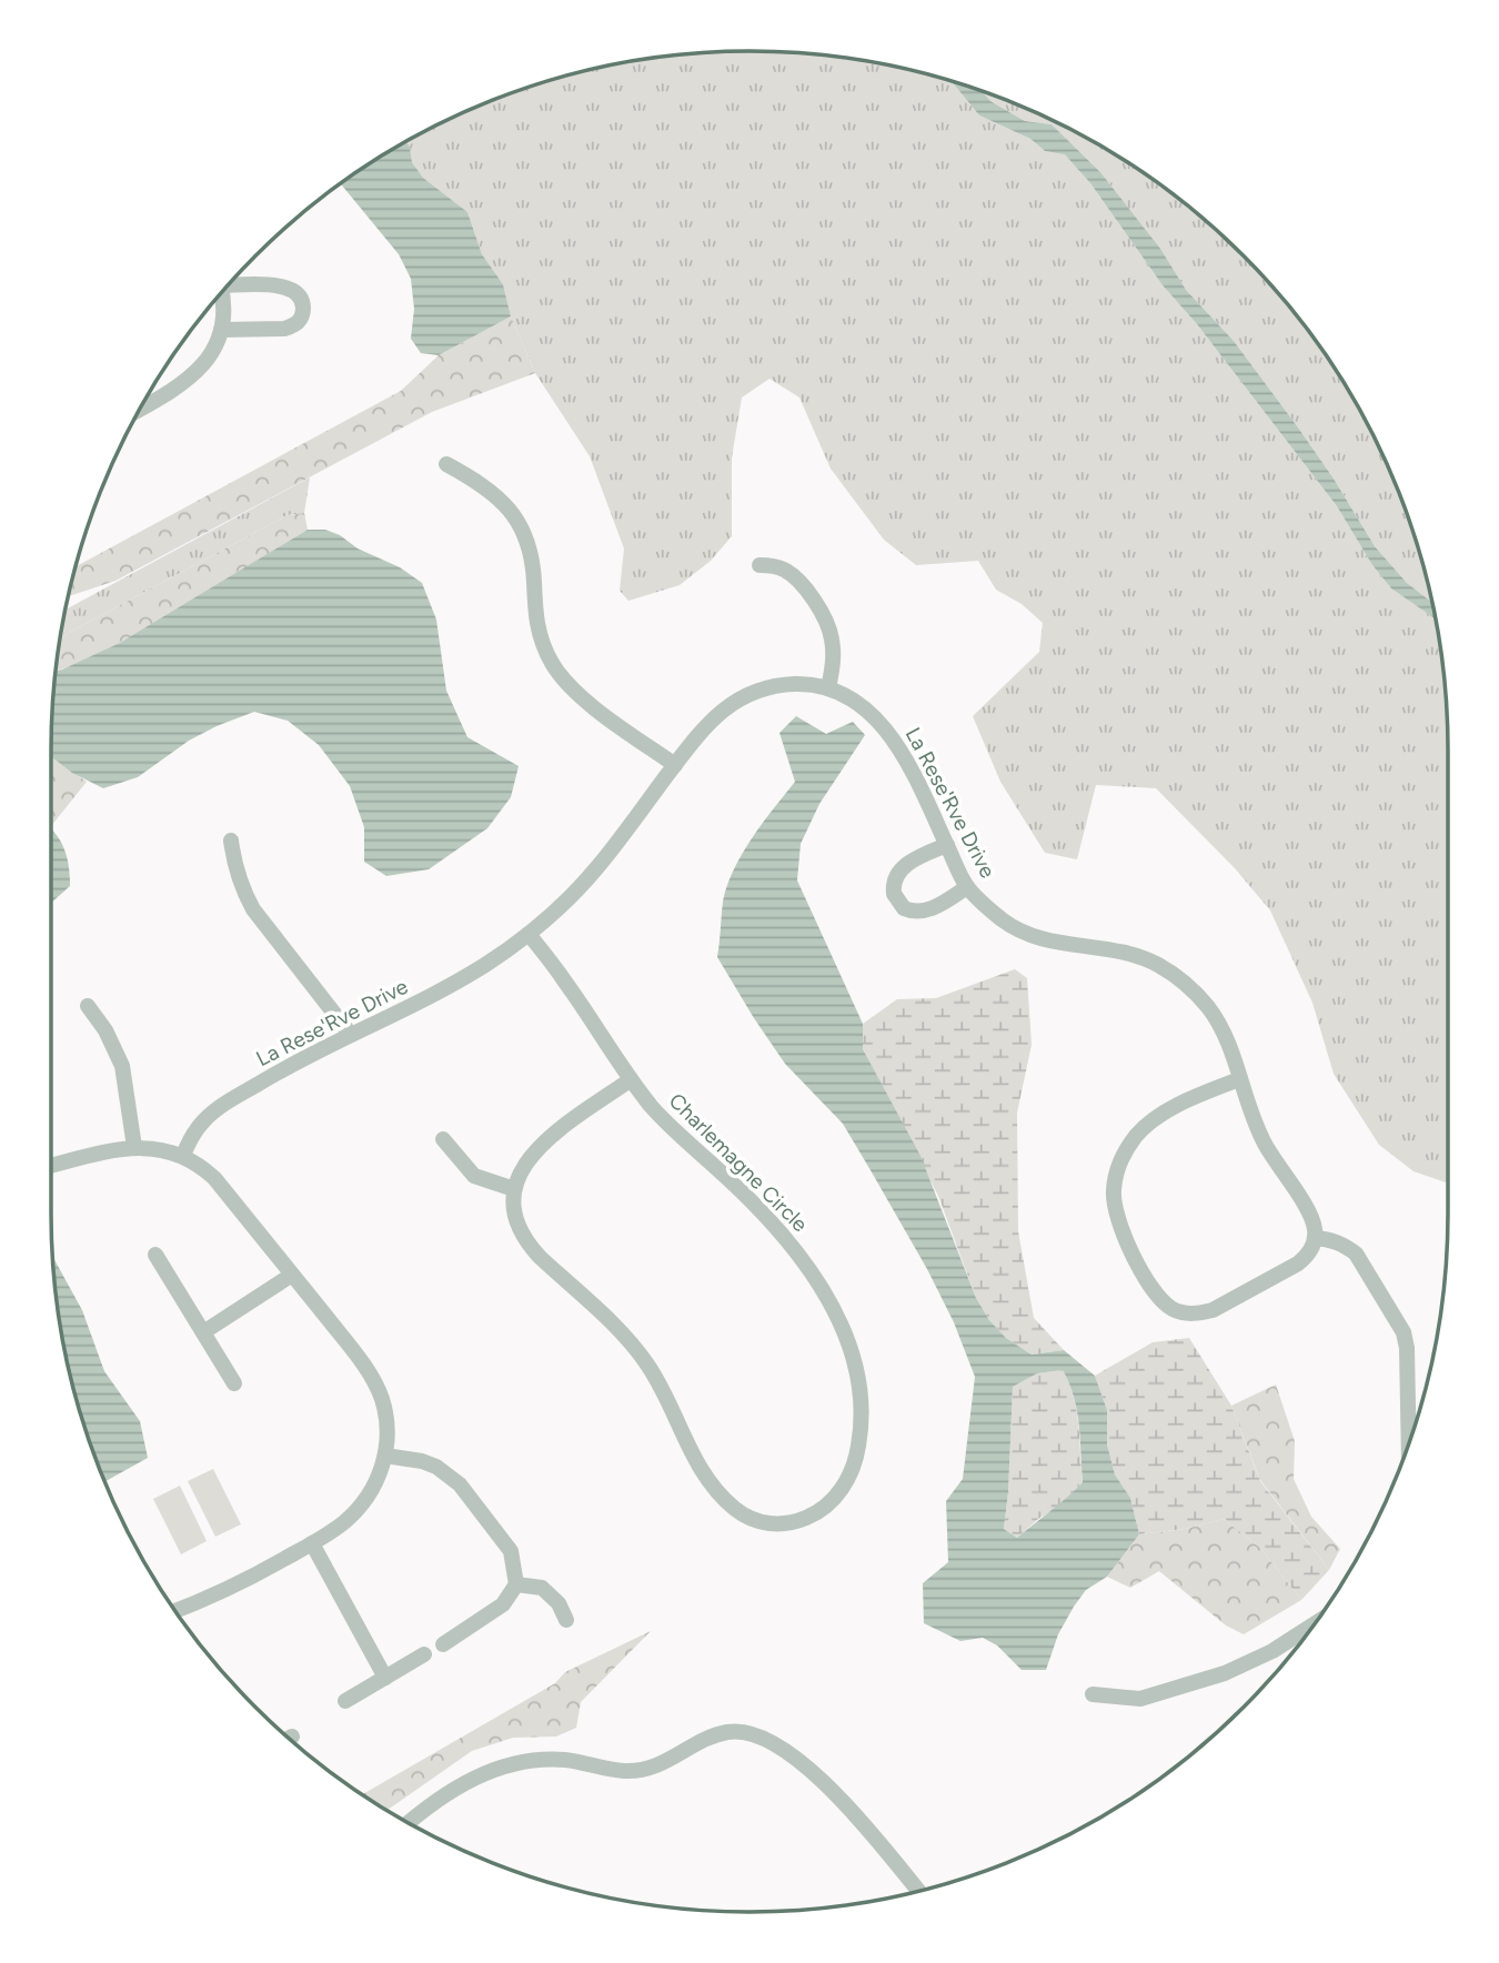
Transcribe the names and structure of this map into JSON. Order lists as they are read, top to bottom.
{
  "streets": {
    "street": ["La Rese'Rve Drive", "Charlemagne Circle"]
  },
  "crossings": [
    ["La Rese'Rve Drive", "Charlemagne Circle"]
  ]
}
